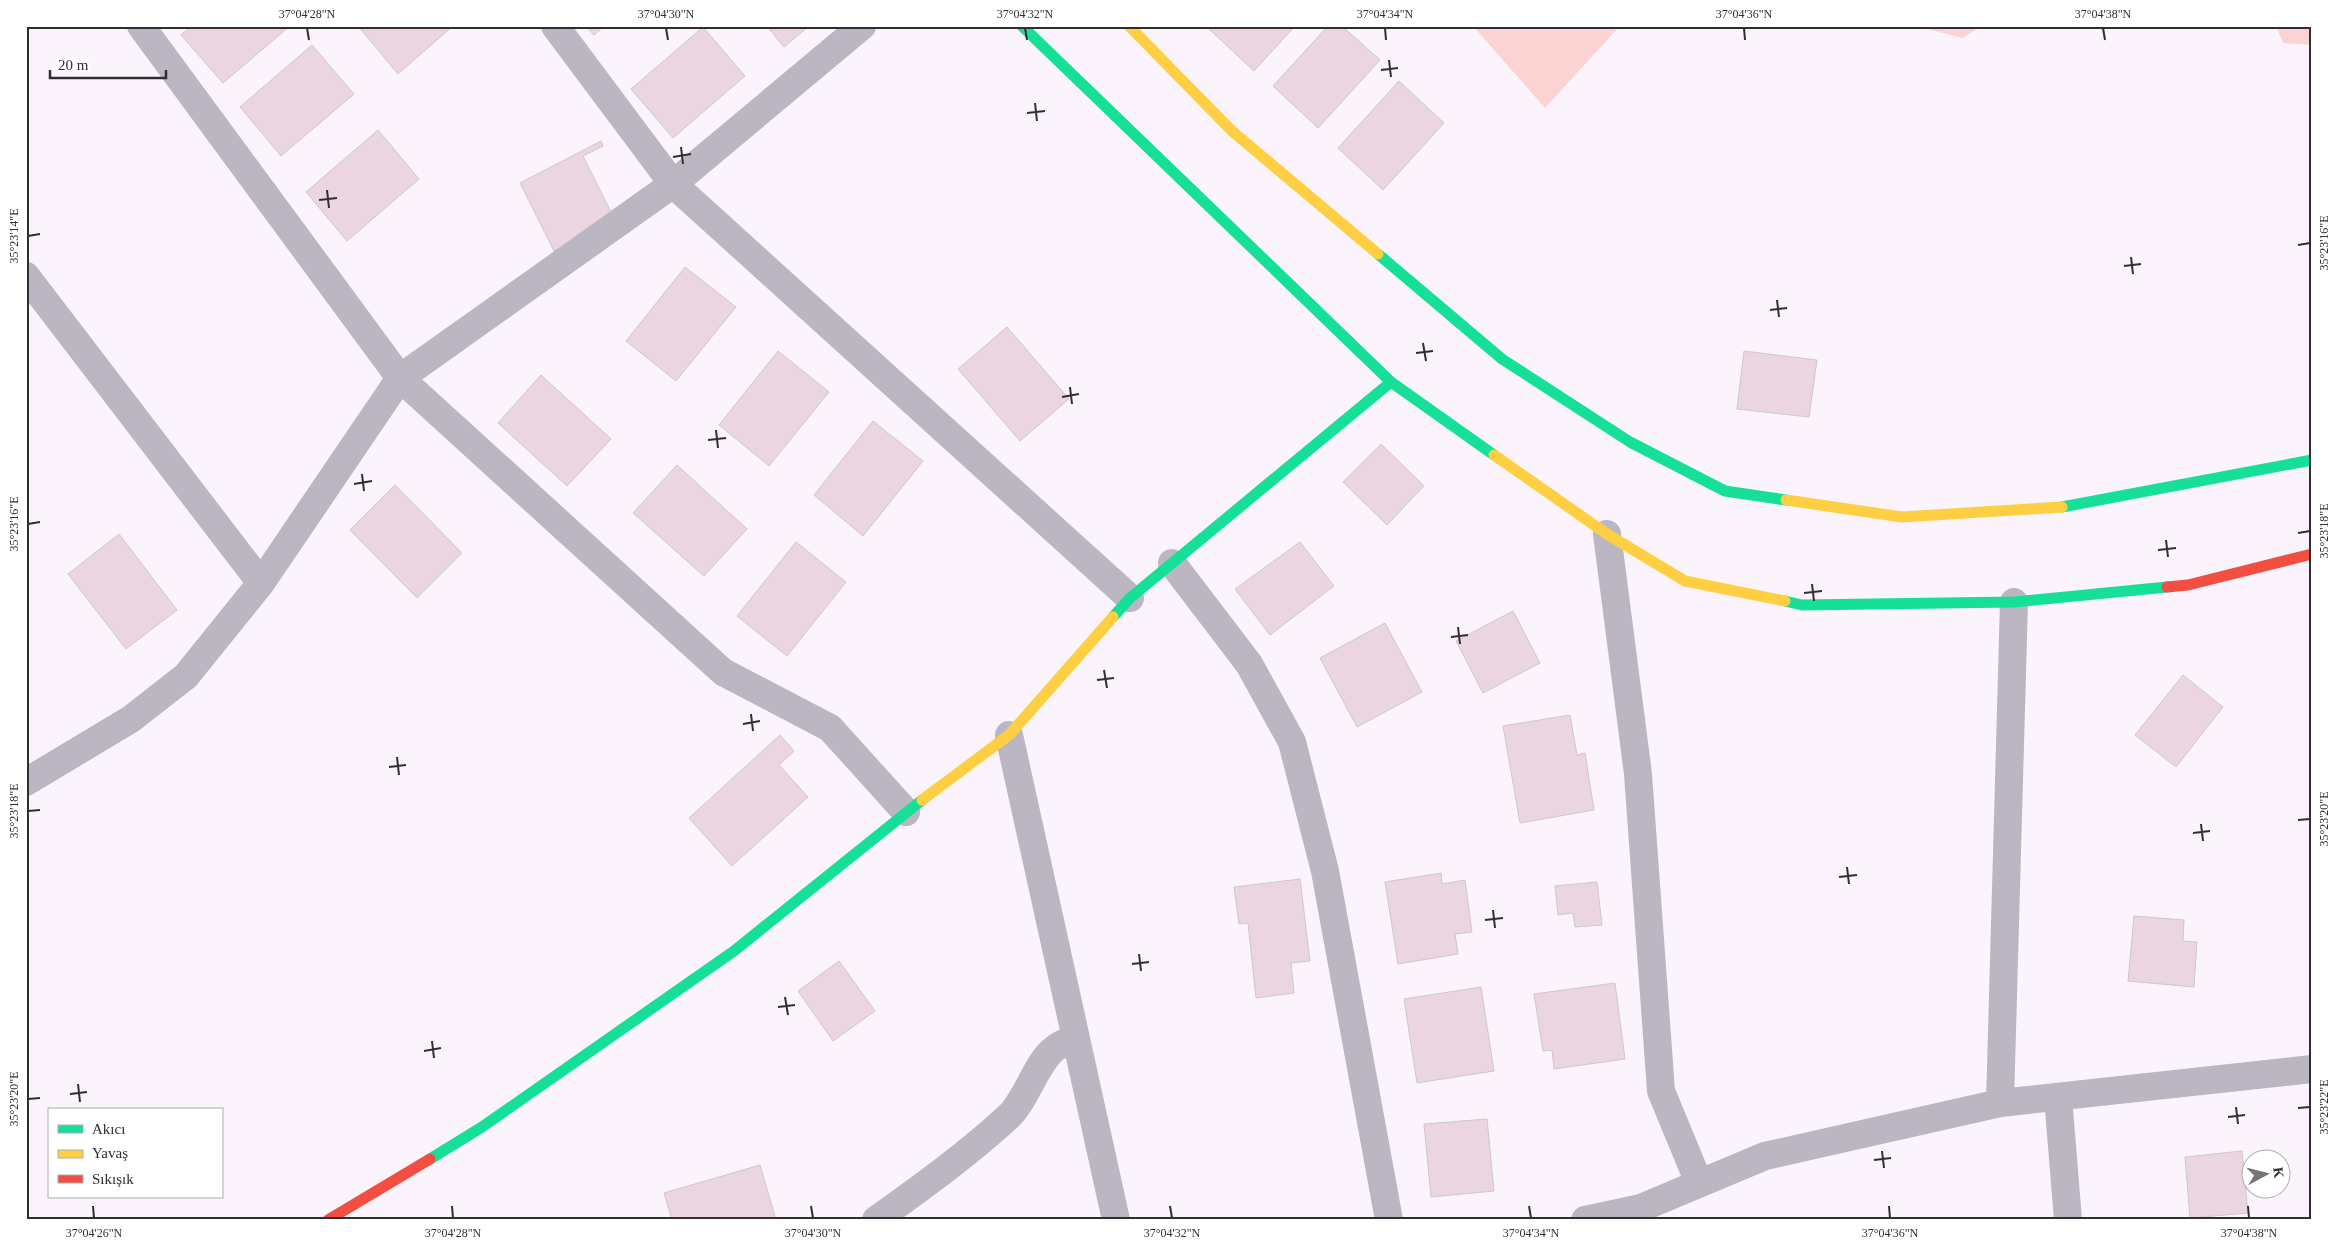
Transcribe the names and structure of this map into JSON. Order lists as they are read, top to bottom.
{
  "legend": ["Akıcı", "Yavaş", "Sıkışık"],
  "scale_bar": "20 m",
  "north": "right",
  "coordinates": [
    "37°04'28\"N",
    "37°04'30\"N",
    "37°04'32\"N",
    "37°04'34\"N",
    "37°04'36\"N",
    "37°04'38\"N",
    "35°23'14\"E",
    "35°23'16\"E",
    "35°23'18\"E",
    "35°23'20\"E",
    "35°23'22\"E",
    "37°04'26\"N"
  ]
}
